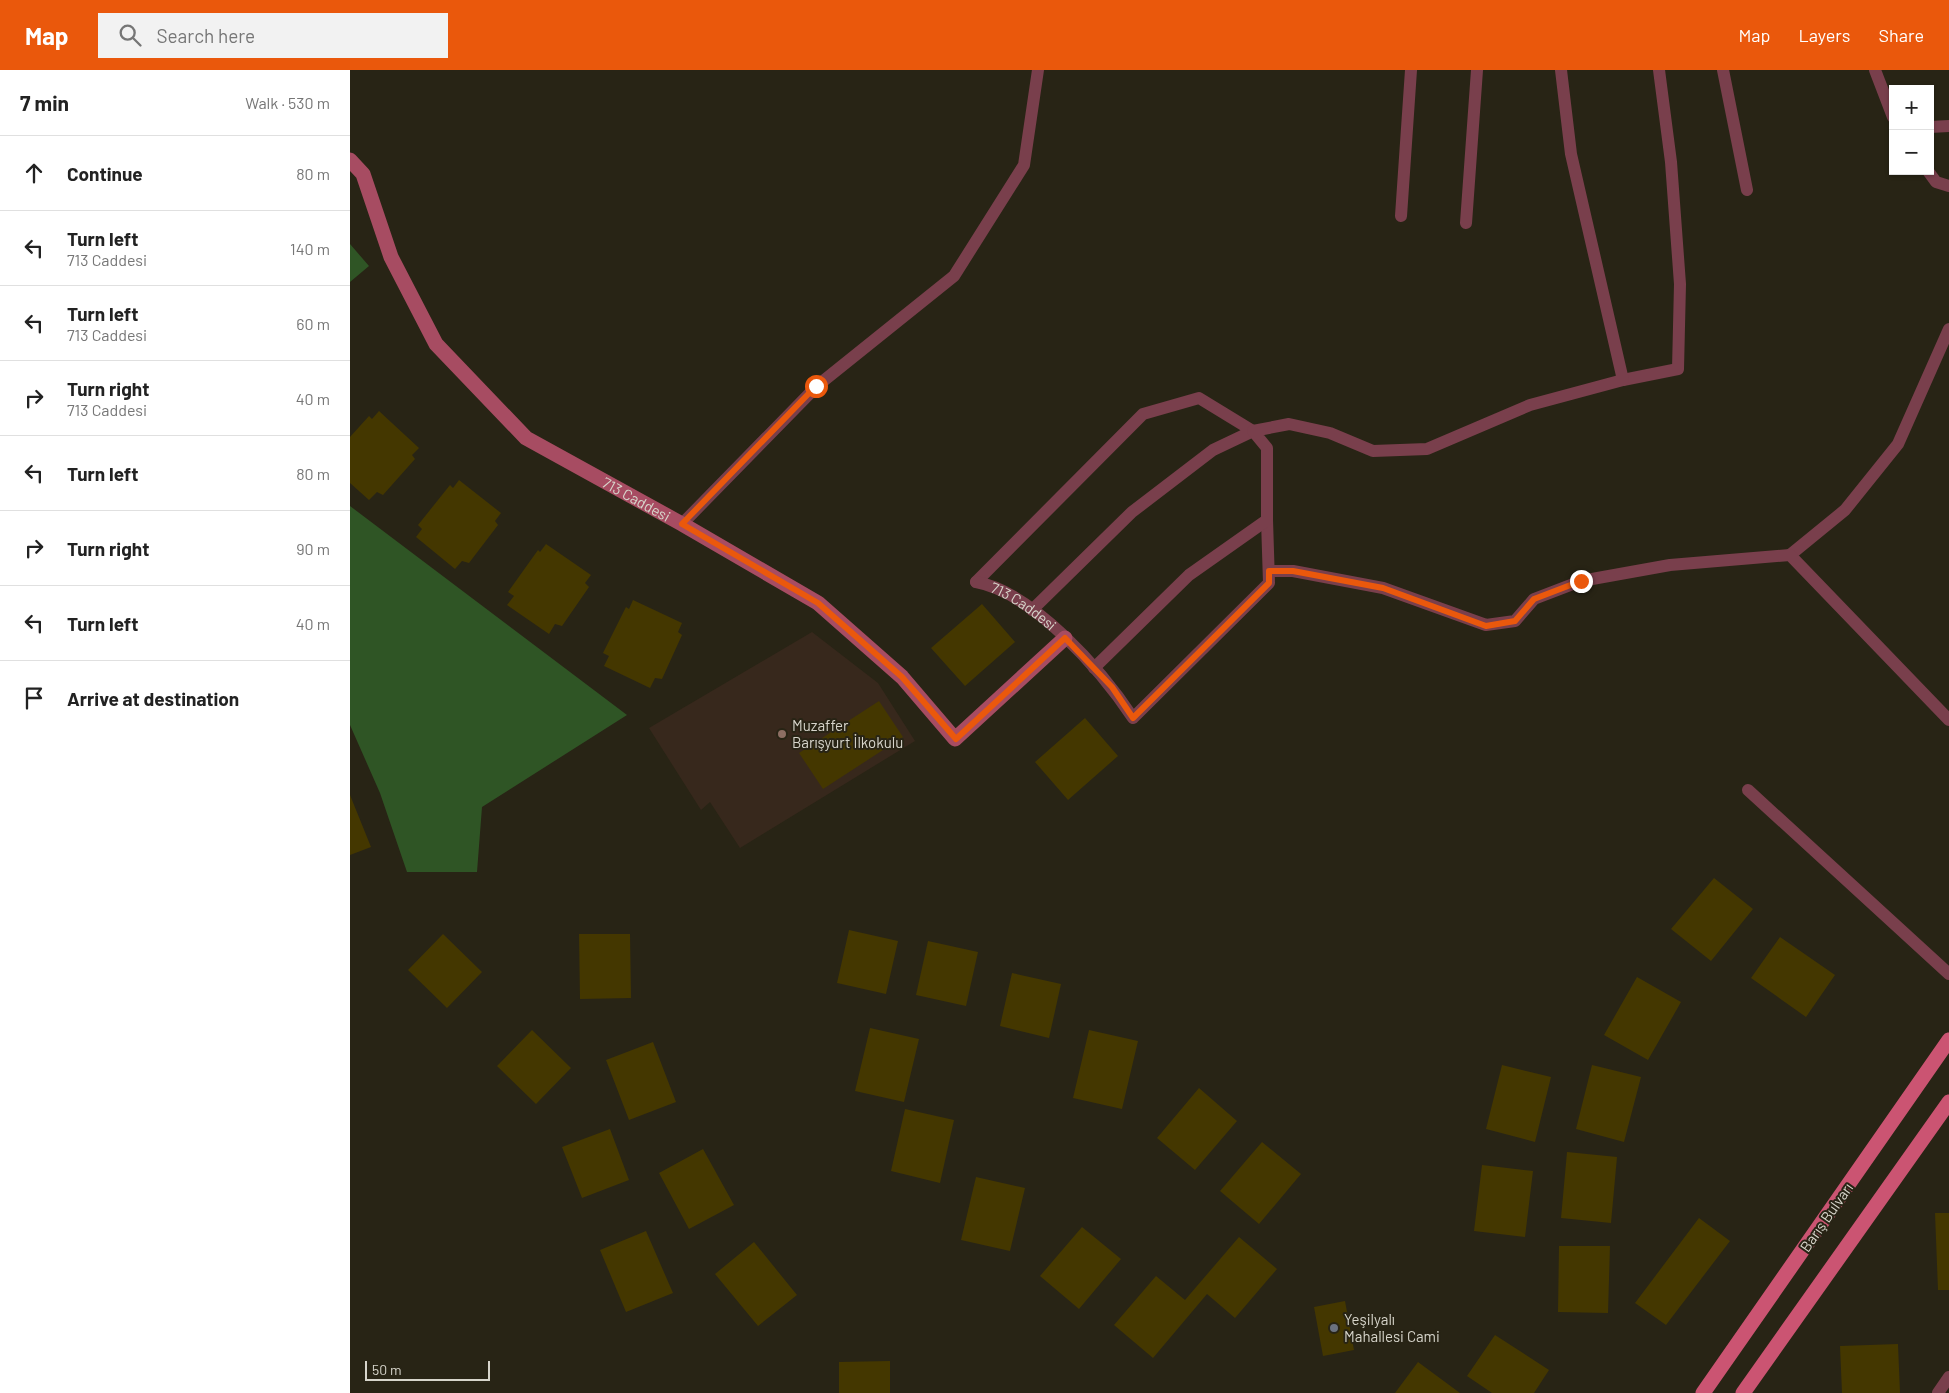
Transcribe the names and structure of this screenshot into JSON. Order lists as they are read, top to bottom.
{
  "streets": {
    "main road": ["Barış Bulvarı"],
    "street": ["713 Caddesi"]
  },
  "places": ["Muzaffer Barışyurt İlkokulu", "Yeşilyalı Mahallesi Cami"],
  "scale_bar": "50 m",
  "page": {
    "header": "Map",
    "search": "Search here",
    "nav": ["Map", "Layers", "Share"],
    "heading": ["7 min", "Walk · 530 m"],
    "map_buttons": ["+", "−"],
    "list": [
      ["Continue", "80 m"],
      ["Turn left", "713 Caddesi", "140 m"],
      ["Turn left", "713 Caddesi", "60 m"],
      ["Turn right", "713 Caddesi", "40 m"],
      ["Turn left", "80 m"],
      ["Turn right", "90 m"],
      ["Turn left", "40 m"],
      "Arrive at destination"
    ],
    "scale": "50 m"
  }
}
